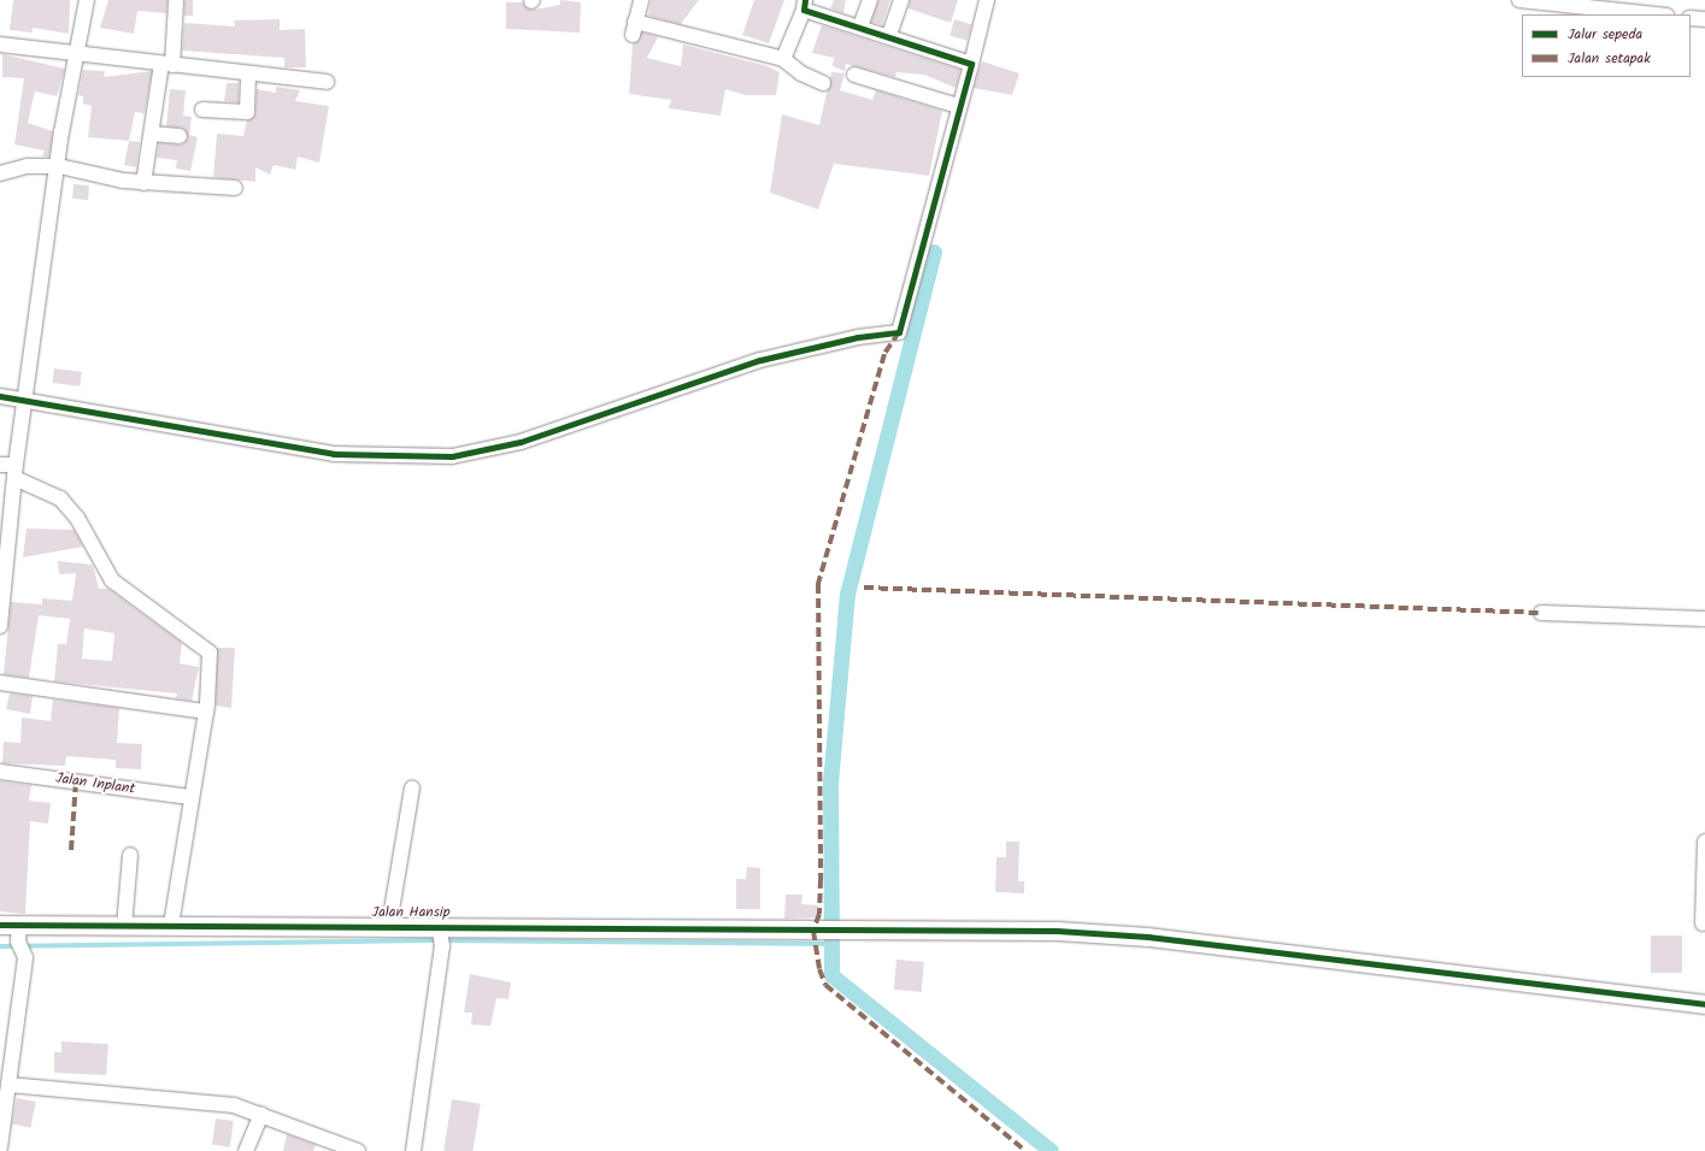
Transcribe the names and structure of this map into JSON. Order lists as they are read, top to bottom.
{
  "streets": {
    "street": ["Jalan Inplant", "Jalan Hansip"]
  },
  "legend": ["Jalur sepeda", "Jalan setapak"]
}
